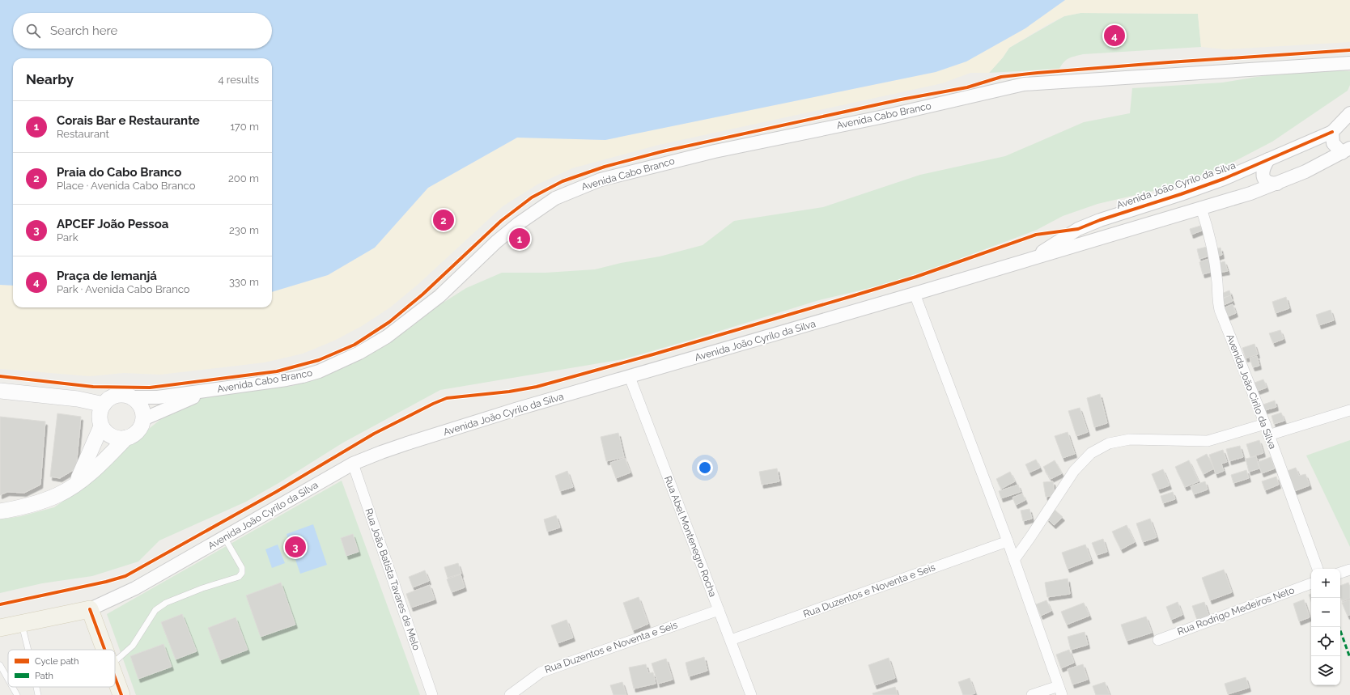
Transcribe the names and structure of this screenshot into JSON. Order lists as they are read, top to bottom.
{
  "streets": {
    "main road": ["Avenida João Cyrilo da Silva"],
    "street": [
      "Avenida Cabo Branco",
      "Avenida João Cirilo da Silva",
      "Rua Abel Montenegro Rocha",
      "Rua João Batista Tavares de Melo",
      "Rua Duzentos e Noventa e Seis",
      "Rua Rodrigo Medeiros Neto"
    ]
  },
  "crossings": [
    ["Avenida João Cyrilo da Silva", "Avenida João Cirilo da Silva"],
    ["Avenida João Cyrilo da Silva", "Rua Abel Montenegro Rocha"],
    ["Avenida João Cyrilo da Silva", "Rua João Batista Tavares de Melo"],
    ["Rua Abel Montenegro Rocha", "Rua Duzentos e Noventa e Seis"]
  ],
  "legend": ["Cycle path", "Path"],
  "page": {
    "search": "Search here",
    "pins": [
      "4",
      "2",
      "1",
      "3"
    ],
    "heading": ["Nearby", "4 results"],
    "list": [
      {
        "mark": "1",
        "name": "Corais Bar e Restaurante",
        "note": "Restaurant",
        "value": "170 m"
      },
      {
        "mark": "2",
        "name": "Praia do Cabo Branco",
        "note": "Place · Avenida Cabo Branco",
        "value": "200 m"
      },
      {
        "mark": "3",
        "name": "APCEF João Pessoa",
        "note": "Park",
        "value": "230 m"
      },
      {
        "mark": "4",
        "name": "Praça de Iemanjá",
        "note": "Park · Avenida Cabo Branco",
        "value": "330 m"
      }
    ],
    "map_buttons": ["+", "−"]
  }
}
